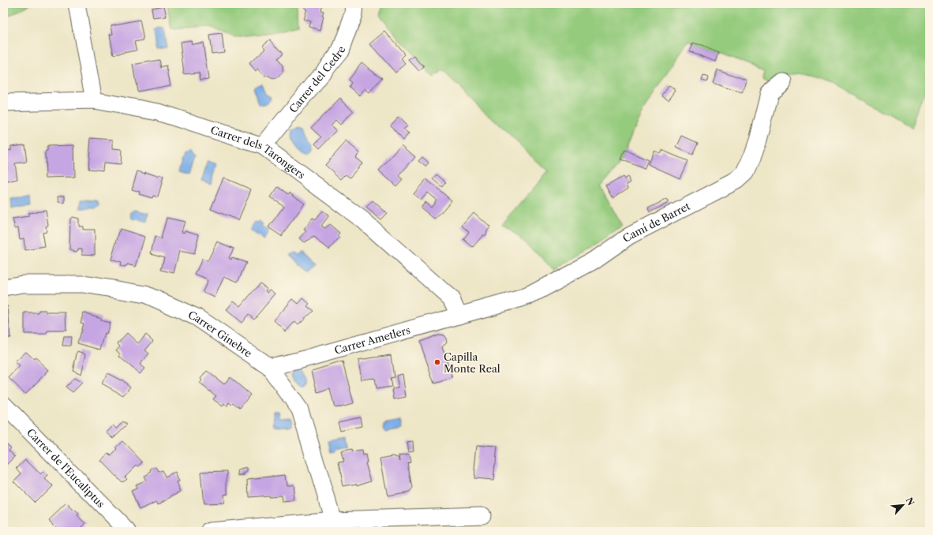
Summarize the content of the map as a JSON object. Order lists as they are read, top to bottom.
{
  "streets": {
    "street": [
      "Carrer del Cedre",
      "Carrer dels Tarongers",
      "Camí de Barret",
      "Carrer Ginebre",
      "Carrer Ametlers",
      "Carrer de l'Eucaliptus"
    ]
  },
  "crossings": [
    ["Carrer del Cedre", "Carrer dels Tarongers"],
    ["Carrer dels Tarongers", "Camí de Barret"],
    ["Carrer dels Tarongers", "Carrer Ametlers"],
    ["Camí de Barret", "Carrer Ametlers"],
    ["Carrer Ginebre", "Carrer Ametlers"]
  ],
  "places": ["Capilla Monte Real"],
  "north": "top right"
}
